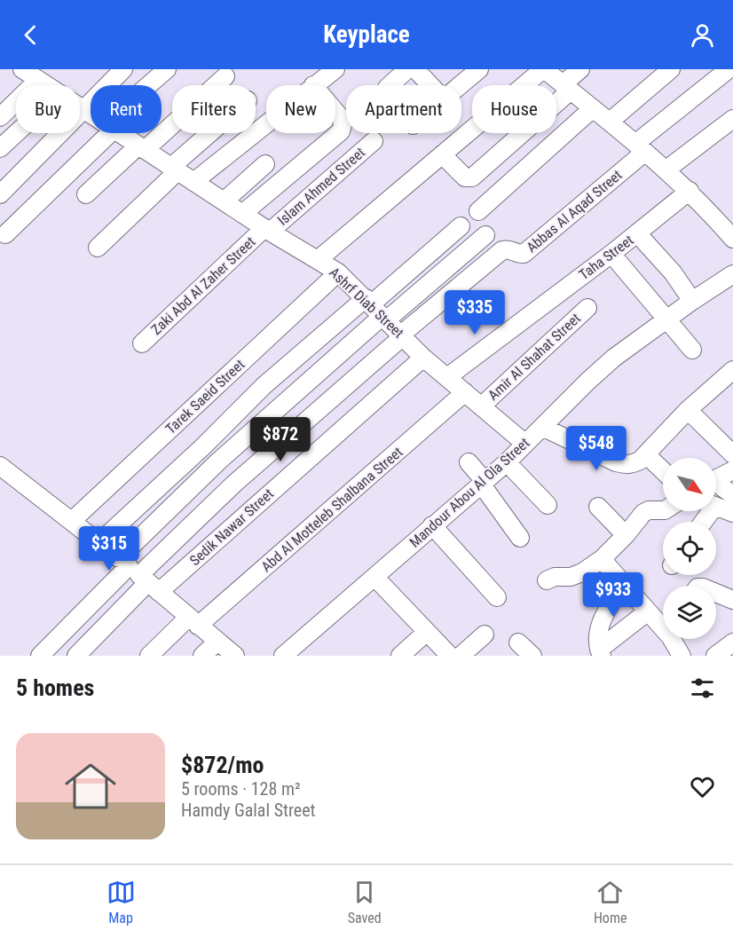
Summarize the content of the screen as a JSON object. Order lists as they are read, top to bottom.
{
  "streets": {
    "street": [
      "Islam Ahmed Street",
      "Abbas Al Aqad Street",
      "Taha Street",
      "Zaki Abd Al Zaher Street",
      "Ashrf Diab Street",
      "Amir Al Shahat Street",
      "Tarek Saeid Street",
      "Mandour Abou Al Ola Street",
      "Abd Al Motteleb Shalbana Street",
      "Sedik Nawar Street"
    ]
  },
  "crossings": [
    ["Islam Ahmed Street", "Zaki Abd Al Zaher Street"],
    ["Islam Ahmed Street", "Ashrf Diab Street"],
    ["Abbas Al Aqad Street", "Ashrf Diab Street"],
    ["Abbas Al Aqad Street", "Sedik Nawar Street"],
    ["Taha Street", "Ashrf Diab Street"],
    ["Zaki Abd Al Zaher Street", "Ashrf Diab Street"],
    ["Ashrf Diab Street", "Amir Al Shahat Street"],
    ["Ashrf Diab Street", "Tarek Saeid Street"],
    ["Ashrf Diab Street", "Mandour Abou Al Ola Street"],
    ["Ashrf Diab Street", "Abd Al Motteleb Shalbana Street"],
    ["Ashrf Diab Street", "Sedik Nawar Street"]
  ],
  "north": "bottom right",
  "page": {
    "header": "Keyplace",
    "chip": [
      "Buy",
      "Rent",
      "Filters",
      "New",
      "Apartment",
      "House"
    ],
    "price": [
      "$335",
      "$872",
      "$548",
      "$315",
      "$933"
    ],
    "heading": "5 homes",
    "list": [
      {
        "name": "$872/mo",
        "note": "5 rooms · 128 m² · Hamdy Galal Street"
      }
    ],
    "tabs": ["Map", "Saved", "Home"]
  }
}
